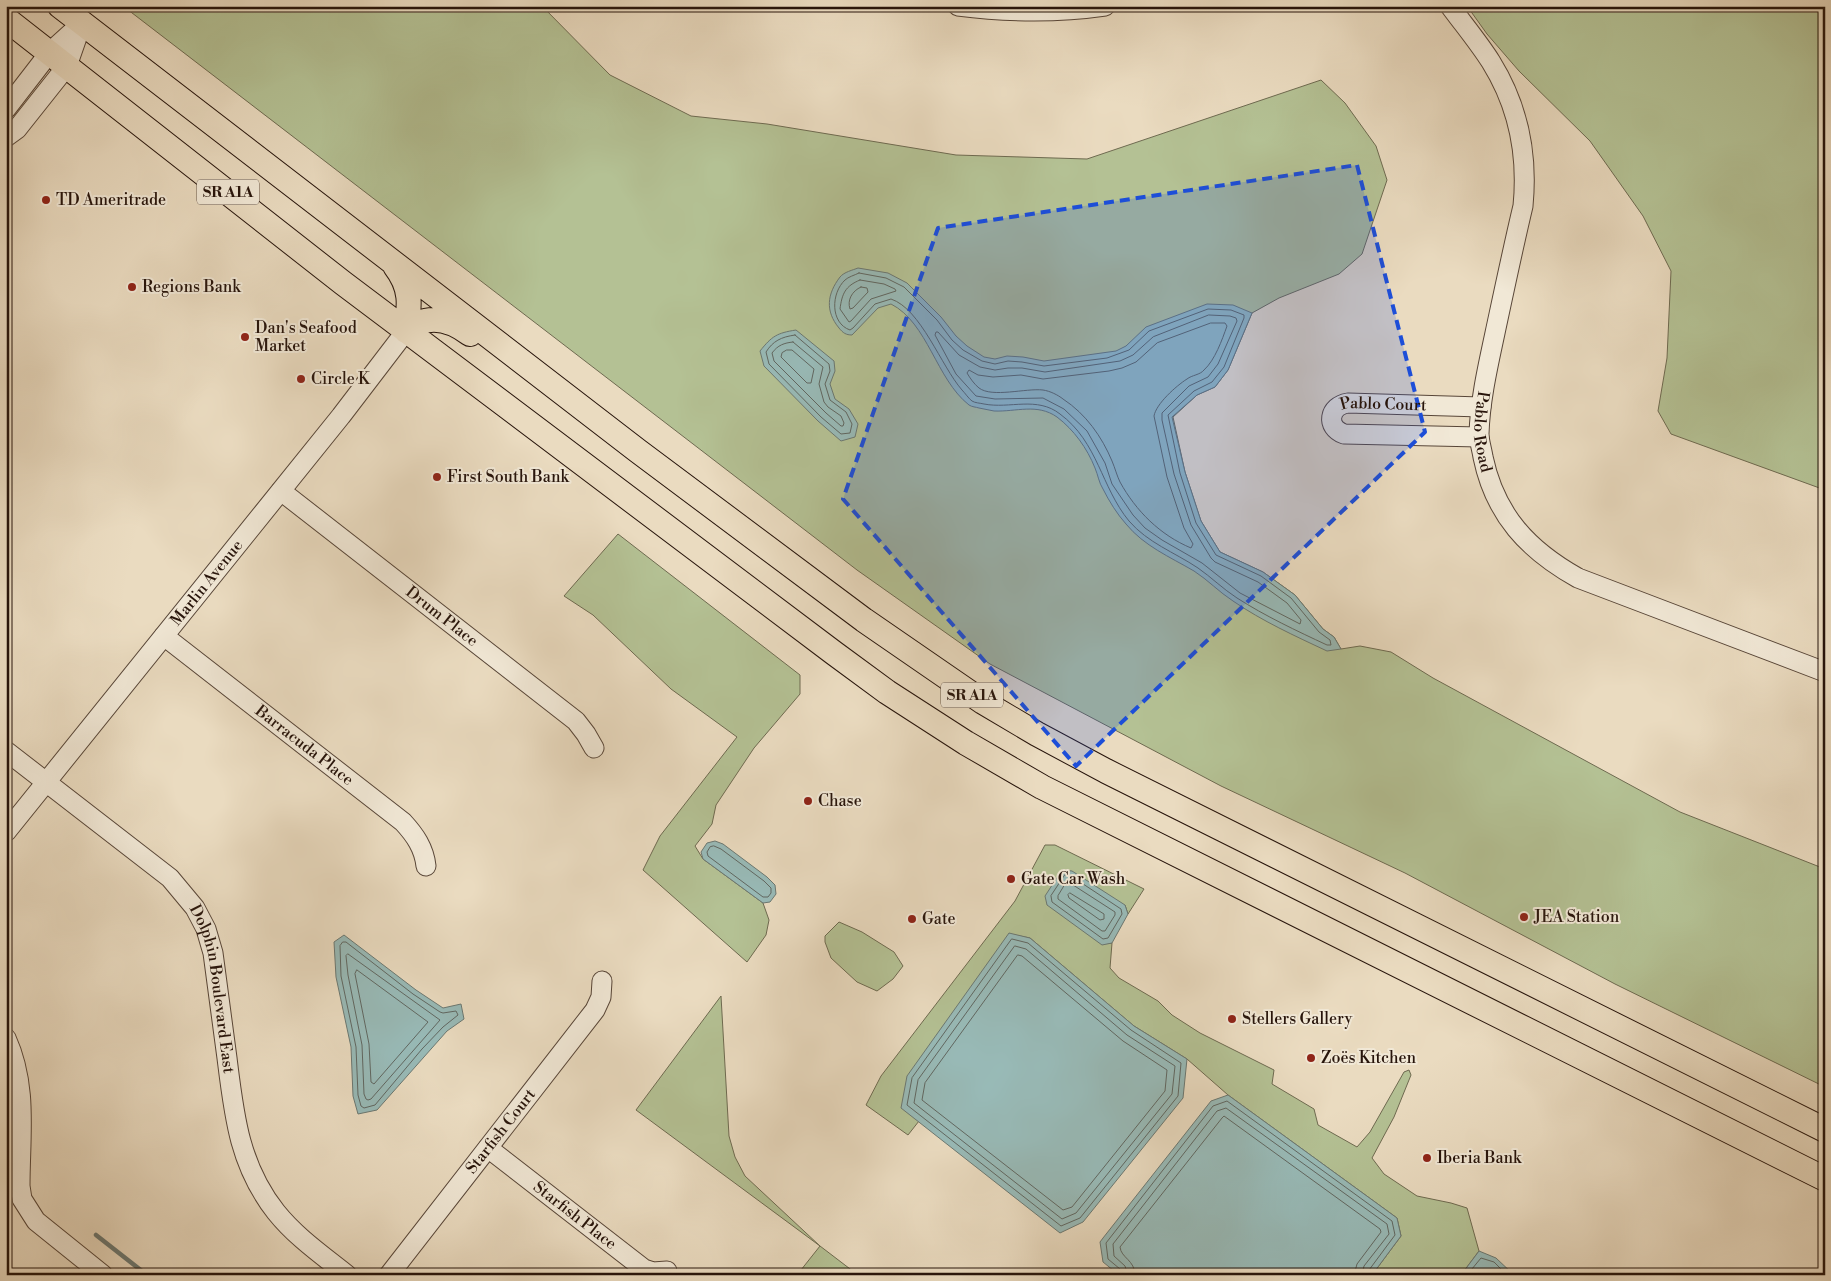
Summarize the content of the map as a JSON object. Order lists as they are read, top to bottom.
{
  "streets": {
    "main road": ["SR A1A"],
    "street": [
      "Pablo Court",
      "Pablo Road",
      "Marlin Avenue",
      "Drum Place",
      "Barracuda Place",
      "Dolphin Boulevard East",
      "Starfish Court",
      "Starfish Place"
    ]
  },
  "crossings": [
    ["SR A1A", "Marlin Avenue"],
    ["Pablo Court", "Pablo Road"],
    ["Marlin Avenue", "Drum Place"],
    ["Marlin Avenue", "Barracuda Place"],
    ["Marlin Avenue", "Dolphin Boulevard East"],
    ["Starfish Court", "Starfish Place"]
  ],
  "places": [
    "TD Ameritrade",
    "Regions Bank",
    "Dan's Seafood Market",
    "Circle K",
    "First South Bank",
    "Chase",
    "Gate Car Wash",
    "JEA Station",
    "Gate",
    "Stellers Gallery",
    "Zoës Kitchen",
    "Iberia Bank"
  ]
}
